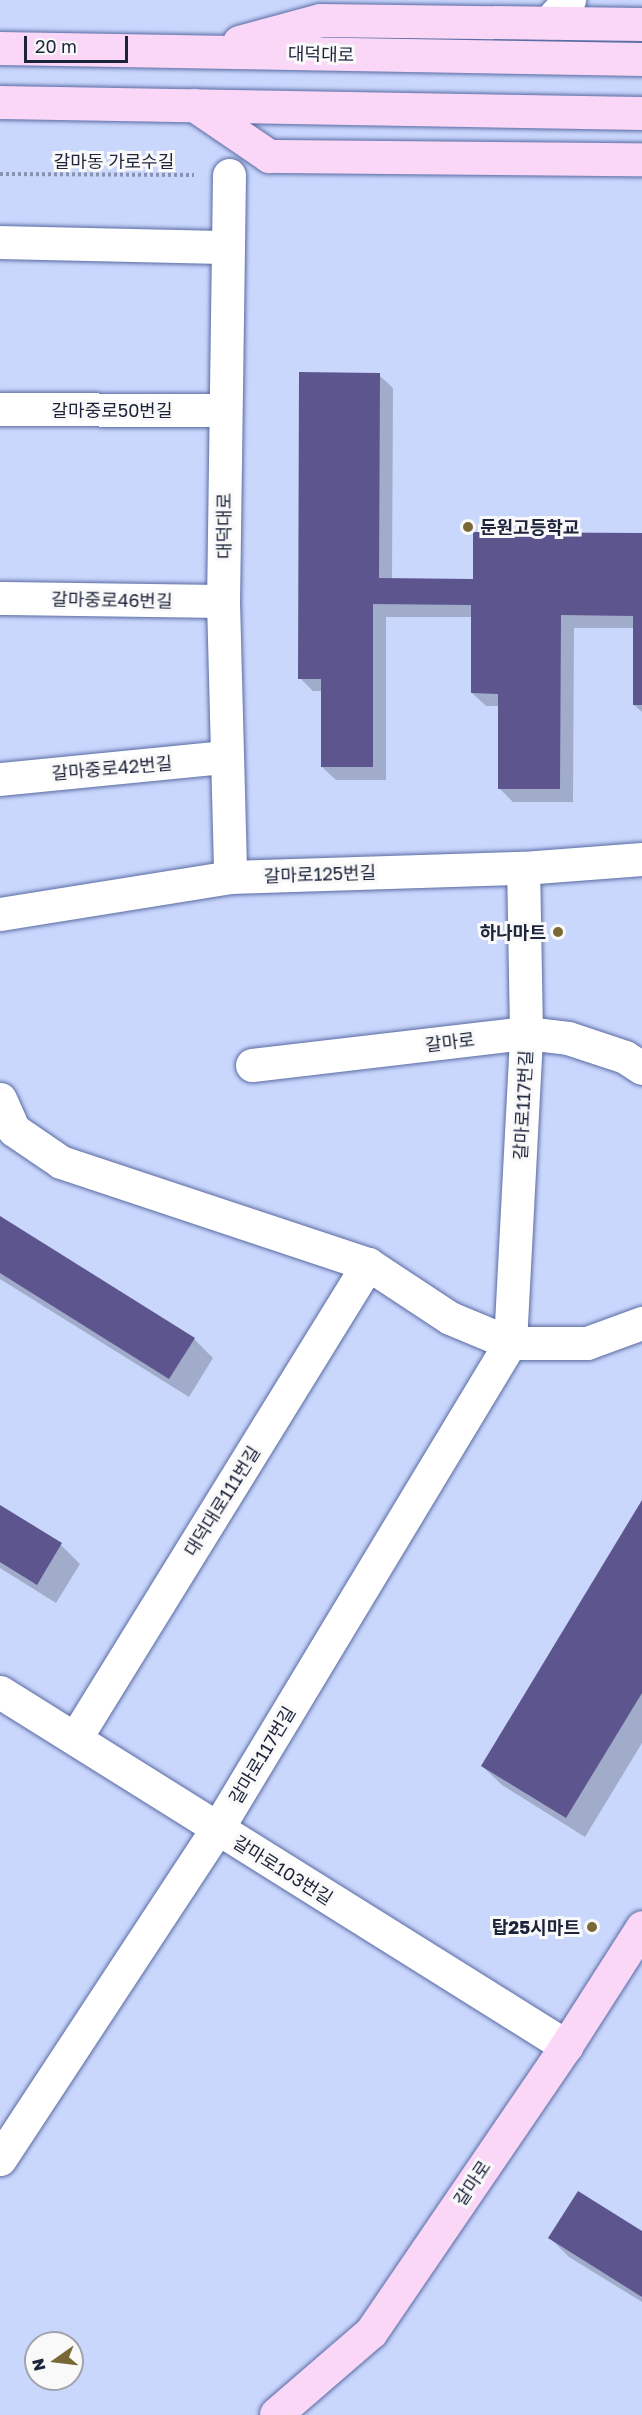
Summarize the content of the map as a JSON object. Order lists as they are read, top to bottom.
{
  "streets": {
    "main road": ["대덕대로", "갈마로"],
    "street": [
      "갈마중로50번길",
      "갈마중로46번길",
      "갈마중로42번길",
      "갈마로125번길",
      "갈마로117번길",
      "대덕대로111번길",
      "갈마로103번길"
    ],
    "path": ["갈마동 가로수길"]
  },
  "crossings": [
    ["대덕대로", "갈마동 가로수길"],
    ["대덕대로", "갈마중로50번길"],
    ["대덕대로", "갈마중로46번길"],
    ["대덕대로", "갈마중로42번길"],
    ["대덕대로", "갈마로125번길"],
    ["갈마로125번길", "갈마로117번길"],
    ["갈마로", "갈마로117번길"],
    ["갈마로", "갈마로103번길"],
    ["갈마로117번길", "갈마로103번길"],
    ["대덕대로111번길", "갈마로103번길"]
  ],
  "places": ["둔원고등학교", "하나마트", "탑25시마트"],
  "scale_bar": "20 m",
  "north": "left"
}
